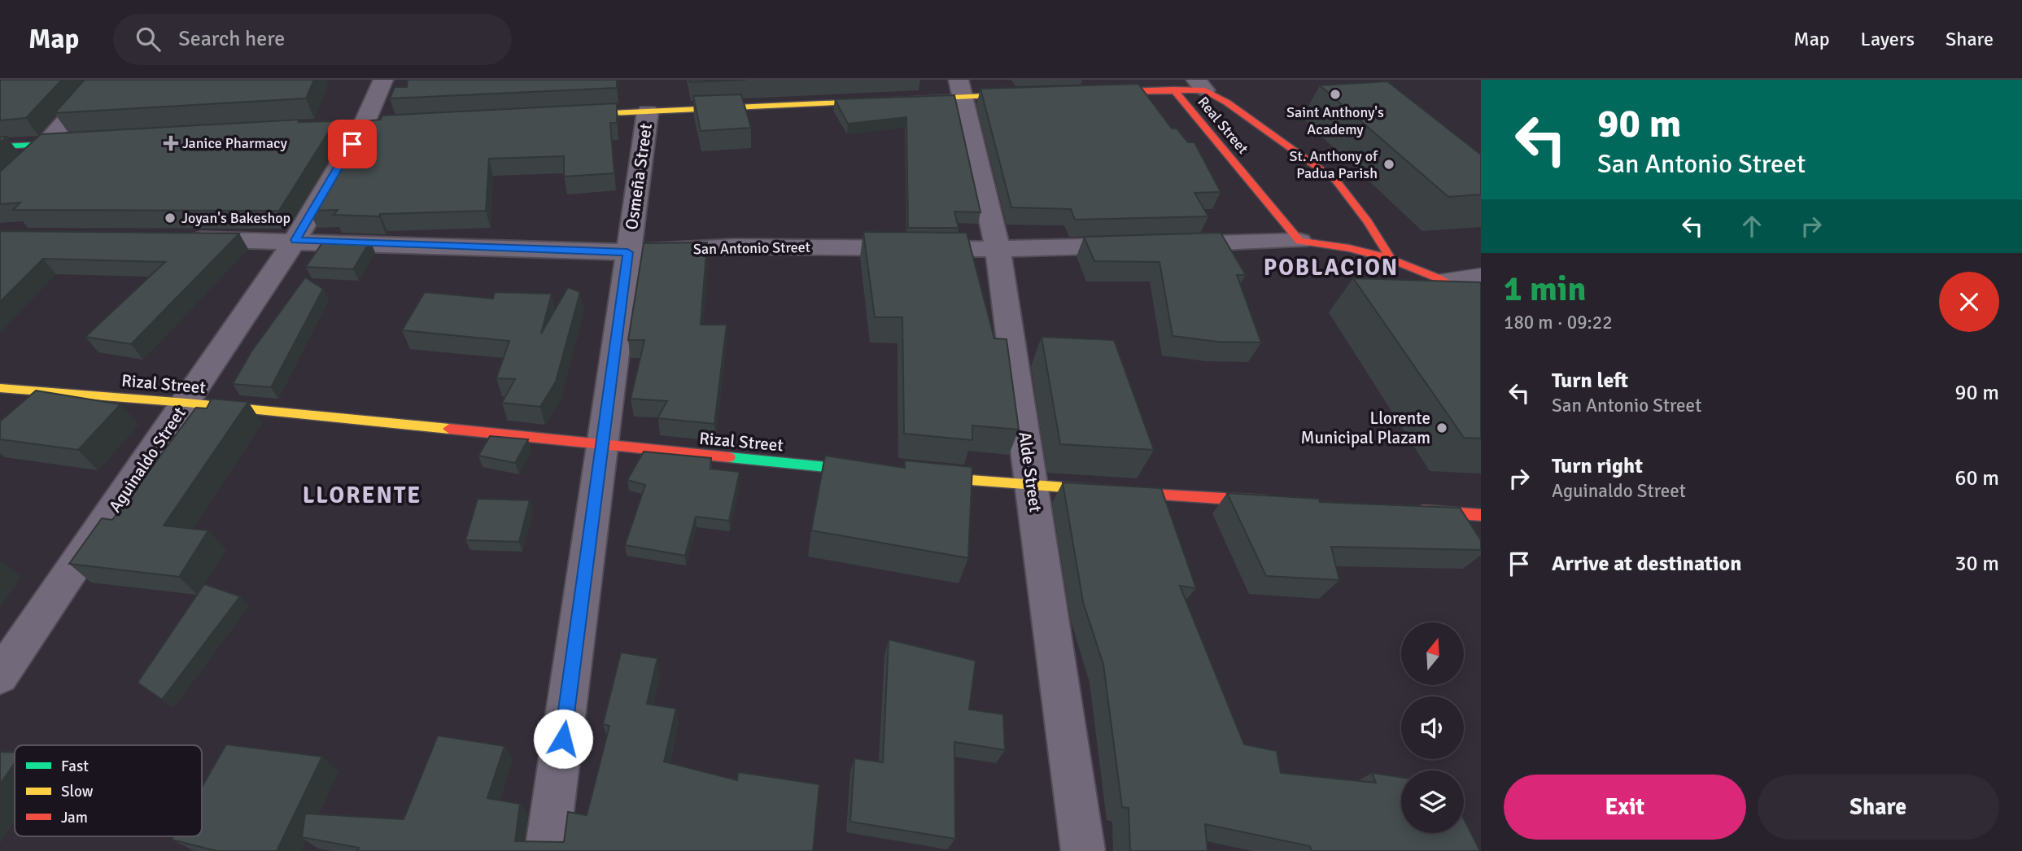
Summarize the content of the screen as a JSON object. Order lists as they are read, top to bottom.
{
  "streets": {
    "street": [
      "Real Street",
      "Osmeña Street",
      "San Antonio Street",
      "Rizal Street",
      "Aguinaldo Street",
      "Alde Street"
    ]
  },
  "crossings": [
    ["Real Street", "San Antonio Street"],
    ["Osmeña Street", "San Antonio Street"],
    ["Osmeña Street", "Rizal Street"],
    ["San Antonio Street", "Aguinaldo Street"],
    ["San Antonio Street", "Alde Street"],
    ["Rizal Street", "Aguinaldo Street"]
  ],
  "districts": ["POBLACION", "LLORENTE"],
  "places": {
    "other": [
      "Saint Anthony's Academy",
      "St. Anthony of Padua Parish",
      "Joyan's Bakeshop",
      "Llorente Municipal Plazam"
    ],
    "health": ["Janice Pharmacy"]
  },
  "legend": ["Fast", "Slow", "Jam"],
  "north": "top",
  "page": {
    "header": "Map",
    "search": "Search here",
    "nav": ["Map", "Layers", "Share"],
    "turn": ["90 m", "San Antonio Street"],
    "heading": ["1 min", "180 m · 09:22"],
    "list": [
      {
        "name": "Turn left",
        "note": "San Antonio Street",
        "value": "90 m"
      },
      {
        "name": "Turn right",
        "note": "Aguinaldo Street",
        "value": "60 m"
      },
      {
        "name": "Arrive at destination",
        "value": "30 m"
      }
    ],
    "buttons": ["Exit", "Share"]
  }
}
